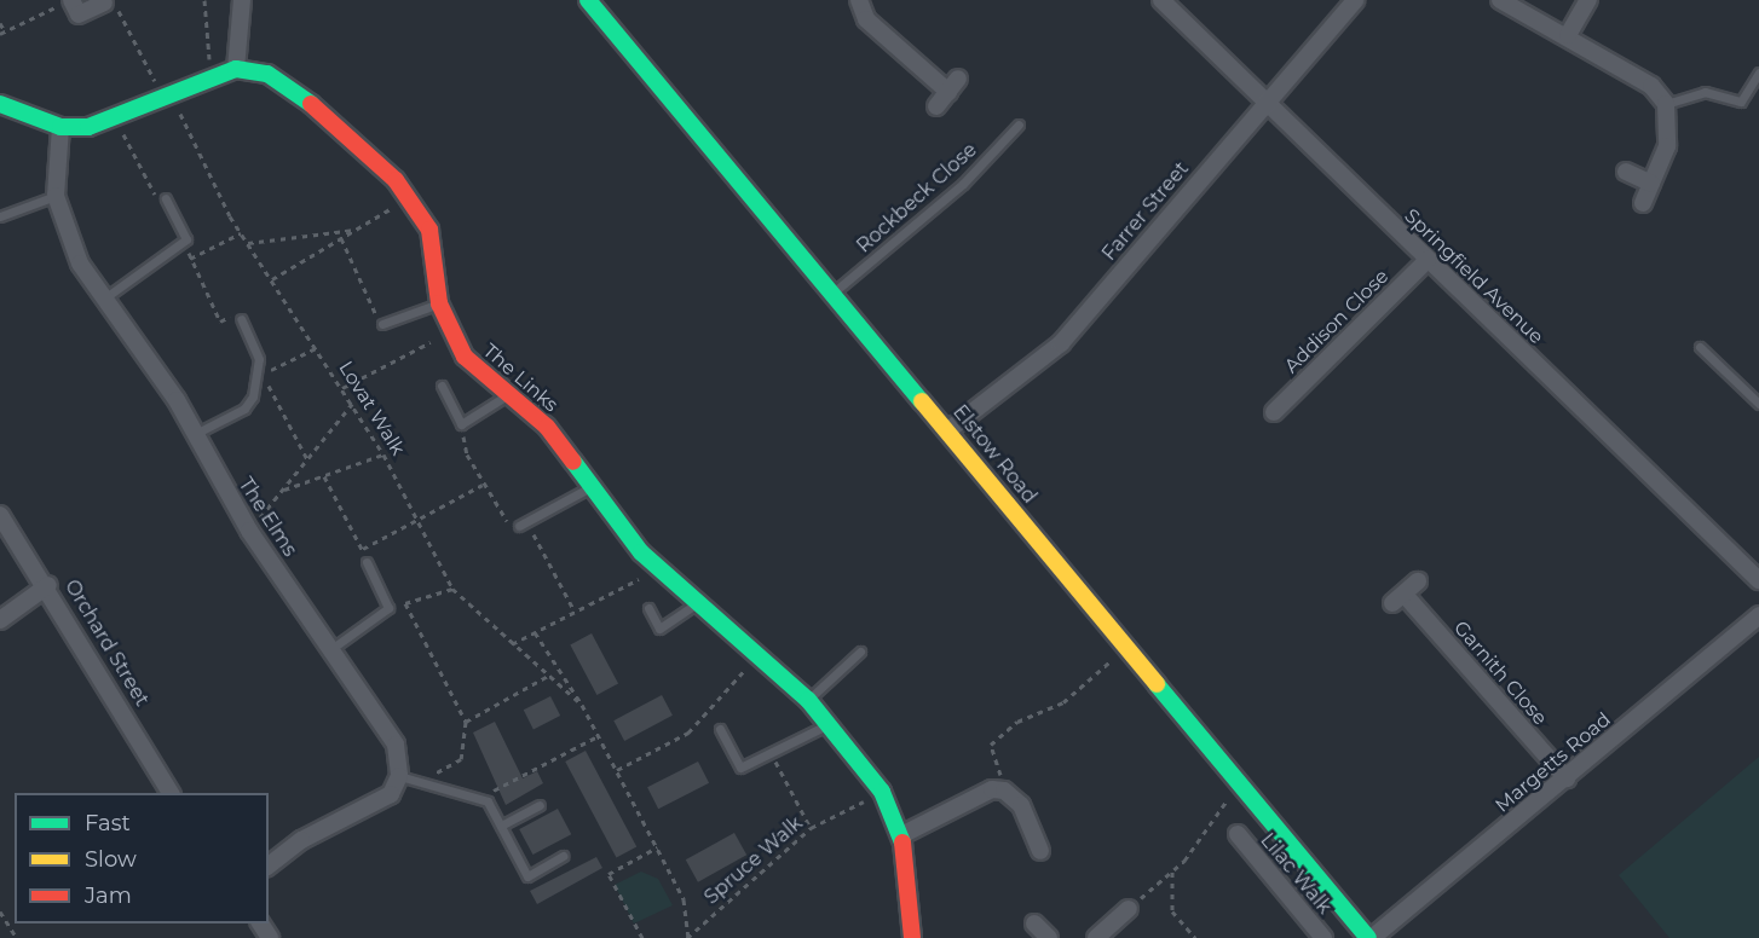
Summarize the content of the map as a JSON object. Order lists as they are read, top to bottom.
{
  "streets": {
    "street": [
      "Farrer Street",
      "Springfield Avenue",
      "Addison Close",
      "The Links",
      "Elstow Road",
      "The Elms",
      "Orchard Street",
      "Garnith Close",
      "Margetts Road",
      "Lilac Walk"
    ],
    "lane": ["Rockbeck Close"],
    "path": ["Lovat Walk", "Spruce Walk"]
  },
  "crossings": [
    ["Rockbeck Close", "Elstow Road"],
    ["Farrer Street", "Springfield Avenue"],
    ["Farrer Street", "Elstow Road"],
    ["Springfield Avenue", "Addison Close"],
    ["The Links", "Spruce Walk"],
    ["Lovat Walk", "Spruce Walk"],
    ["Elstow Road", "Margetts Road"],
    ["Garnith Close", "Margetts Road"]
  ],
  "legend": ["Fast", "Slow", "Jam"]
}
